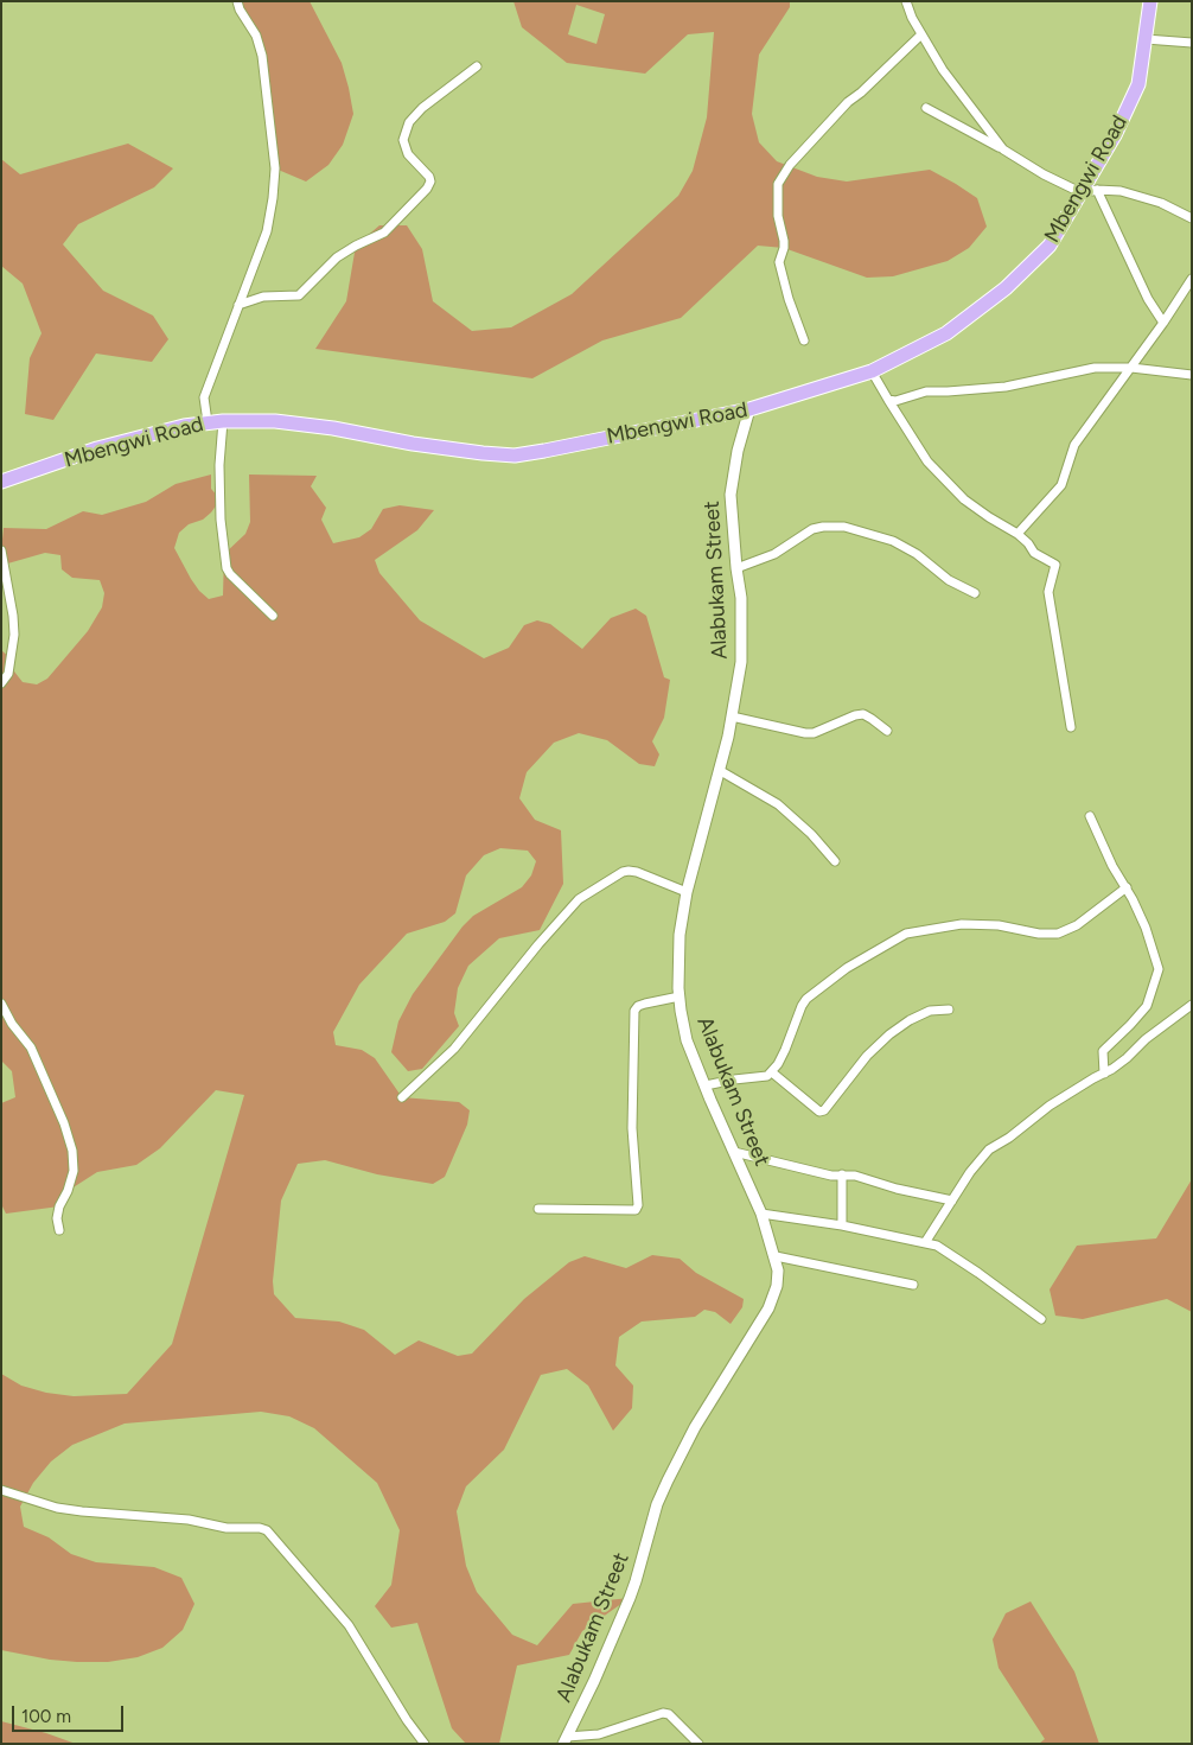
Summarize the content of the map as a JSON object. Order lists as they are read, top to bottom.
{
  "streets": {
    "main road": ["Mbengwi Road"],
    "street": ["Alabukam Street"]
  },
  "crossings": [
    ["Mbengwi Road", "Alabukam Street"]
  ],
  "scale_bar": "100 m"
}
